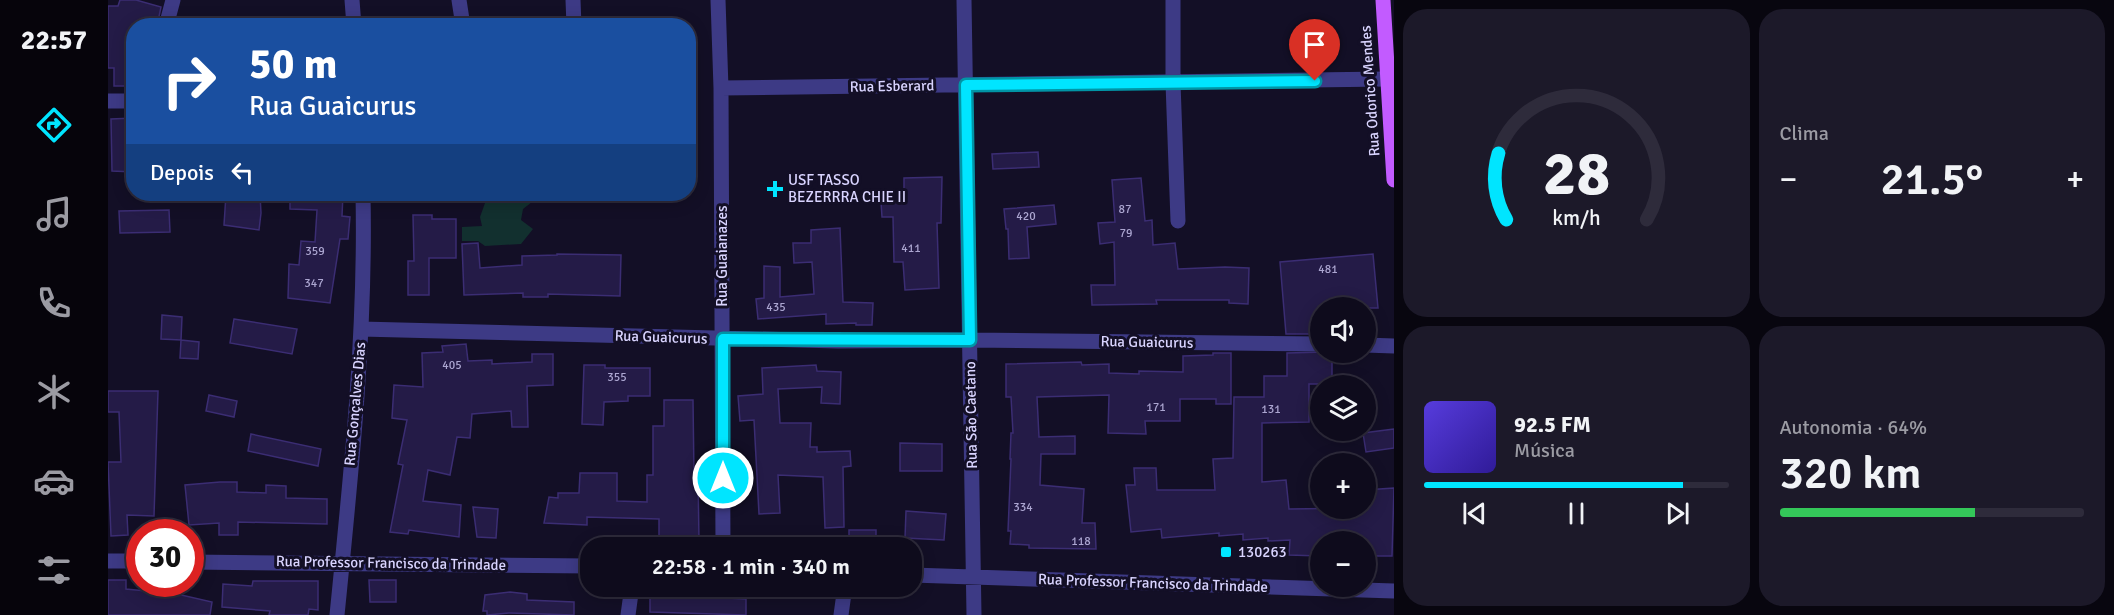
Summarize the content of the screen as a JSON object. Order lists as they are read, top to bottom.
{
  "streets": {
    "main road": ["Rua Odorico Mendes"],
    "street": [
      "Rua Esberard",
      "Rua Guaianazes",
      "Rua Guaicurus",
      "Rua Gonçalves Dias",
      "Rua São Caetano",
      "Rua Professor Francisco da Trindade"
    ]
  },
  "crossings": [
    ["Rua Esberard", "Rua Odorico Mendes"],
    ["Rua Esberard", "Rua Guaianazes"],
    ["Rua Esberard", "Rua São Caetano"],
    ["Rua Guaianazes", "Rua Guaicurus"],
    ["Rua Guaicurus", "Rua Gonçalves Dias"],
    ["Rua Guaicurus", "Rua São Caetano"],
    ["Rua Gonçalves Dias", "Rua Professor Francisco da Trindade"],
    ["Rua São Caetano", "Rua Professor Francisco da Trindade"]
  ],
  "places": {
    "health": ["USF TASSO BEZERRRA CHIE II"],
    "transit": ["130263"]
  },
  "house_numbers": [
    "87",
    "420",
    "79",
    "411",
    "359",
    "481",
    "347",
    "435",
    "405",
    "355",
    "171",
    "131",
    "334",
    "118"
  ],
  "page": {
    "tabs": "22:57",
    "tile": [
      "Clima",
      ["Autonomia · 64%", "320 km"]
    ],
    "turn": ["50 m", "Rua Guaicurus"],
    "then": "Depois",
    "heat": ["−", "21.5°", "+"],
    "map_buttons": ["+", "−"],
    "song": ["92.5 FM", "Música"],
    "limit": "30",
    "trip": "22:58 · 1 min · 340 m",
    "gauge": ["28", "km/h"]
  }
}
